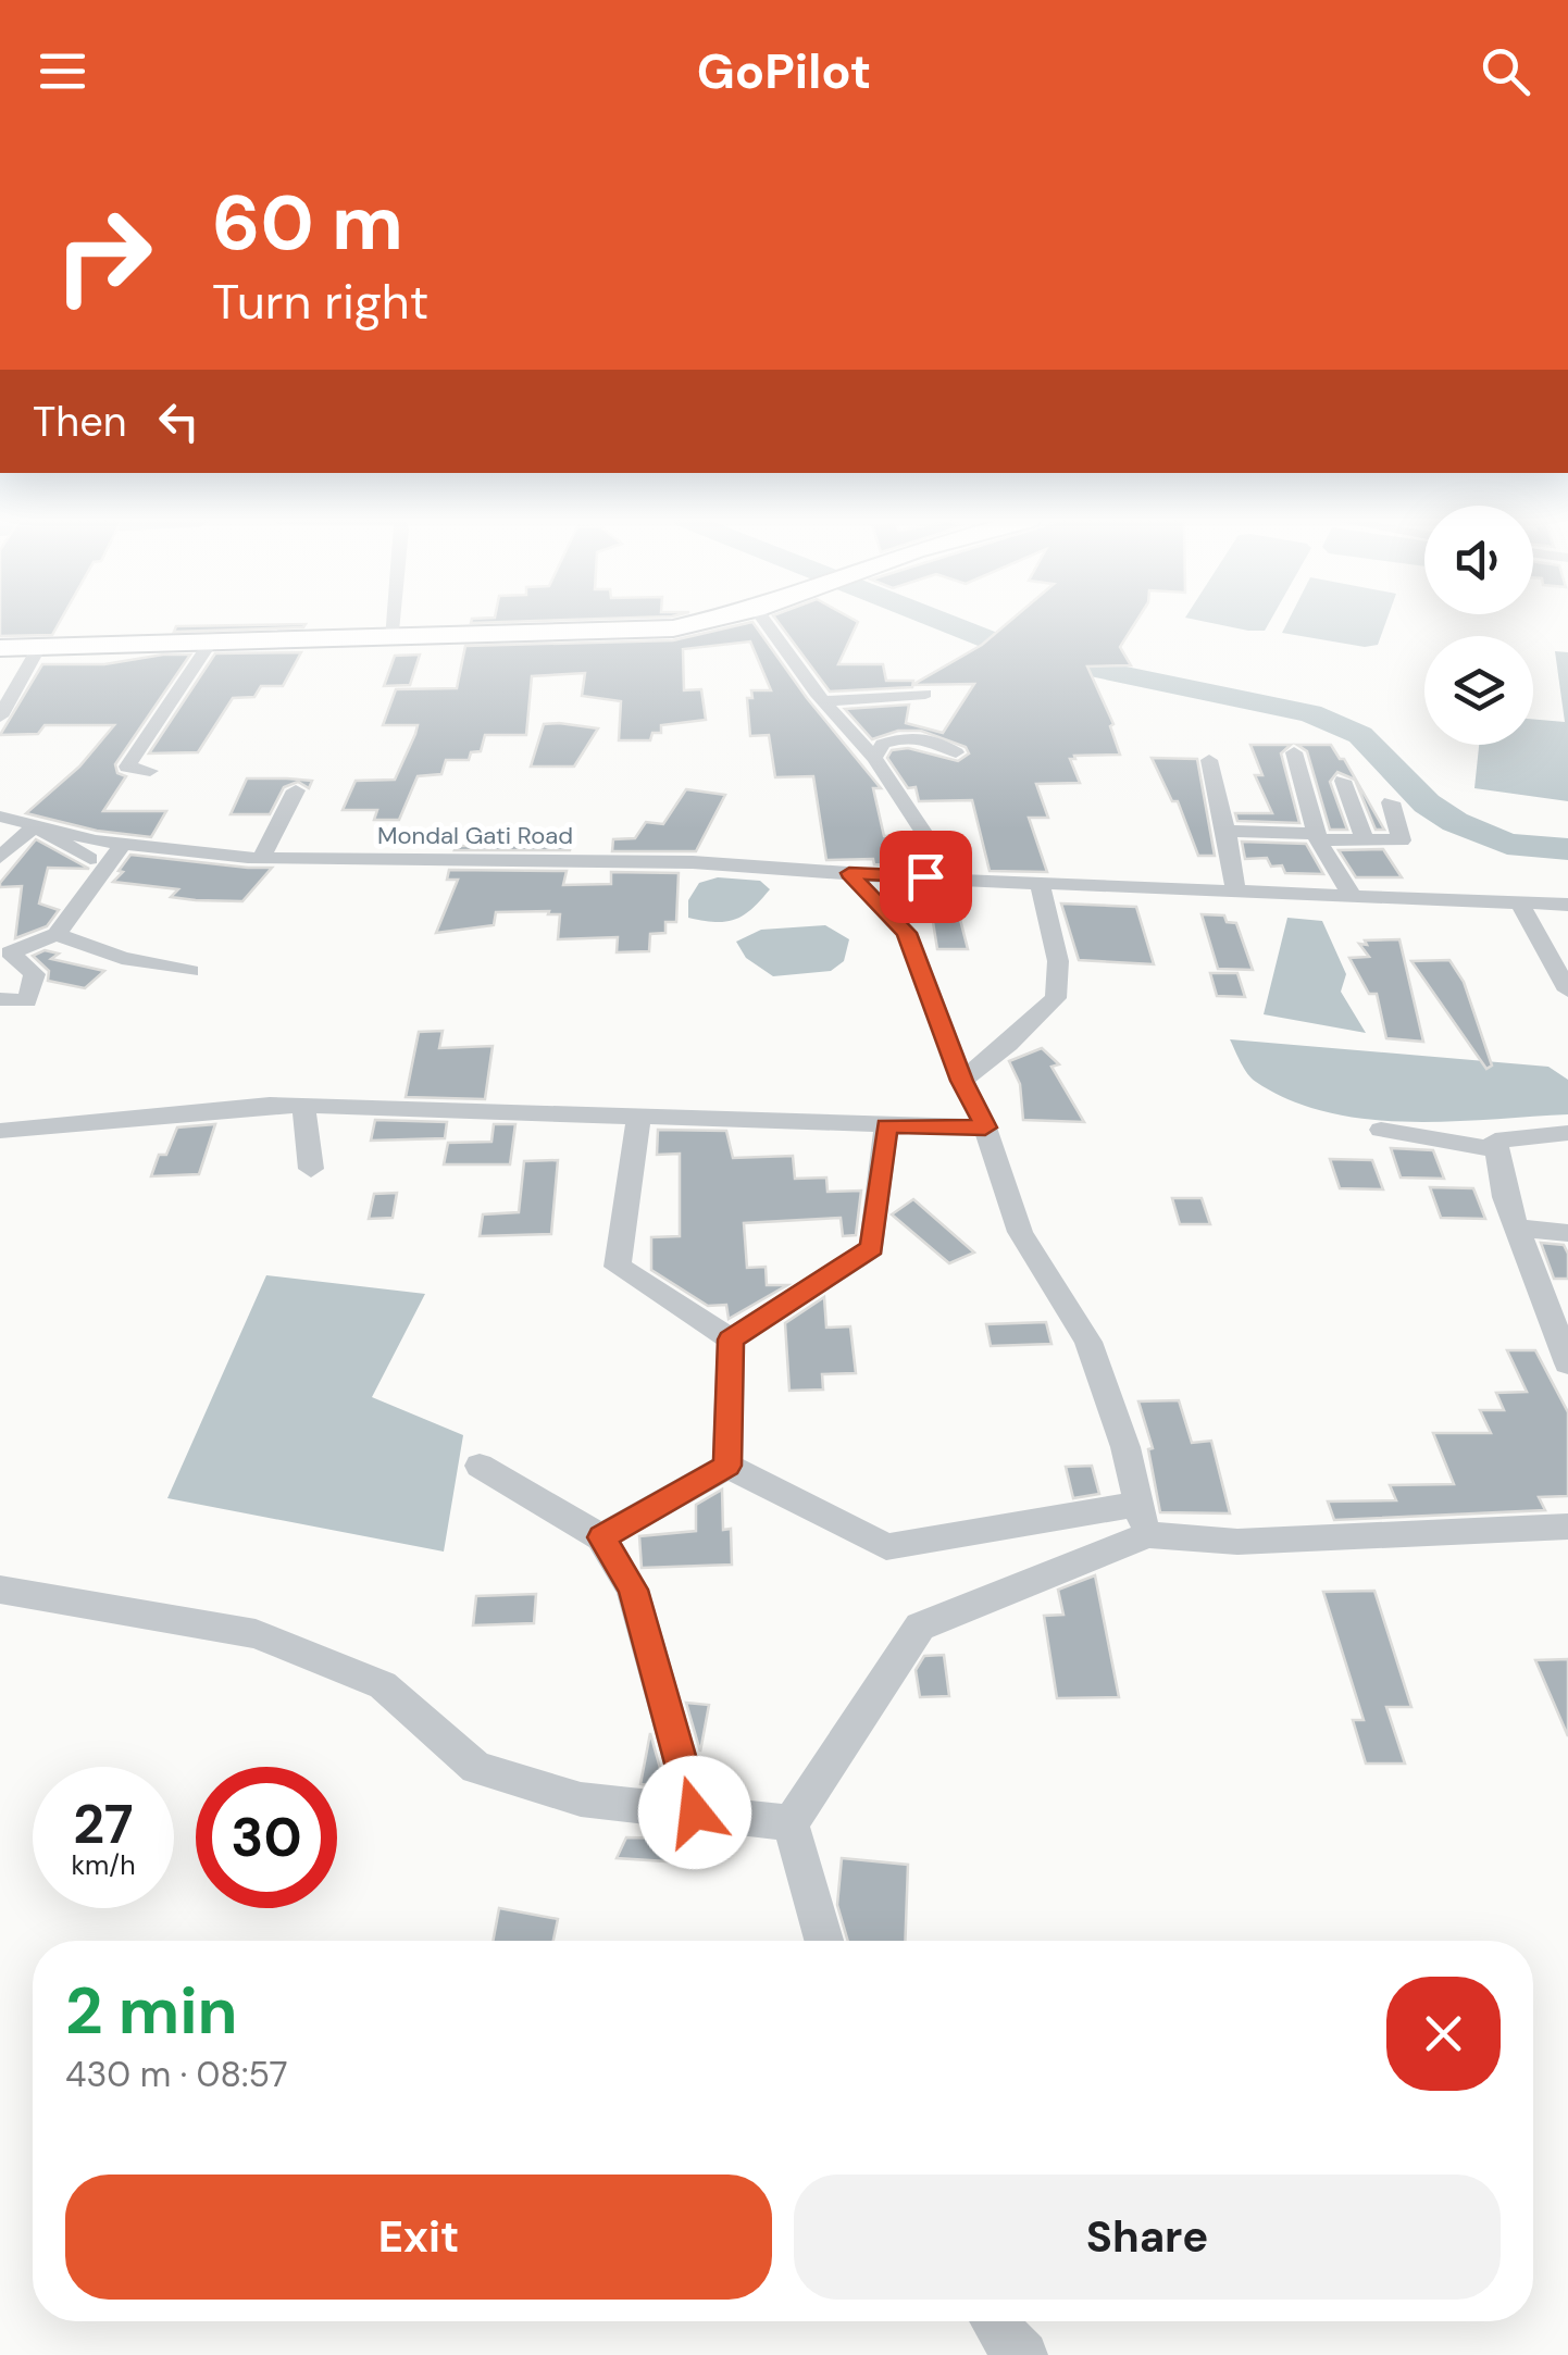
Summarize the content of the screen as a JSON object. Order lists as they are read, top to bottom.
{
  "streets": {
    "street": ["Mondal Gati Road"]
  },
  "page": {
    "header": "GoPilot",
    "turn": ["60 m", "Turn right"],
    "then": "Then",
    "speed": "27 km/h",
    "limit": "30",
    "heading": ["2 min", "430 m · 08:57"],
    "buttons": ["Exit", "Share"]
  }
}
